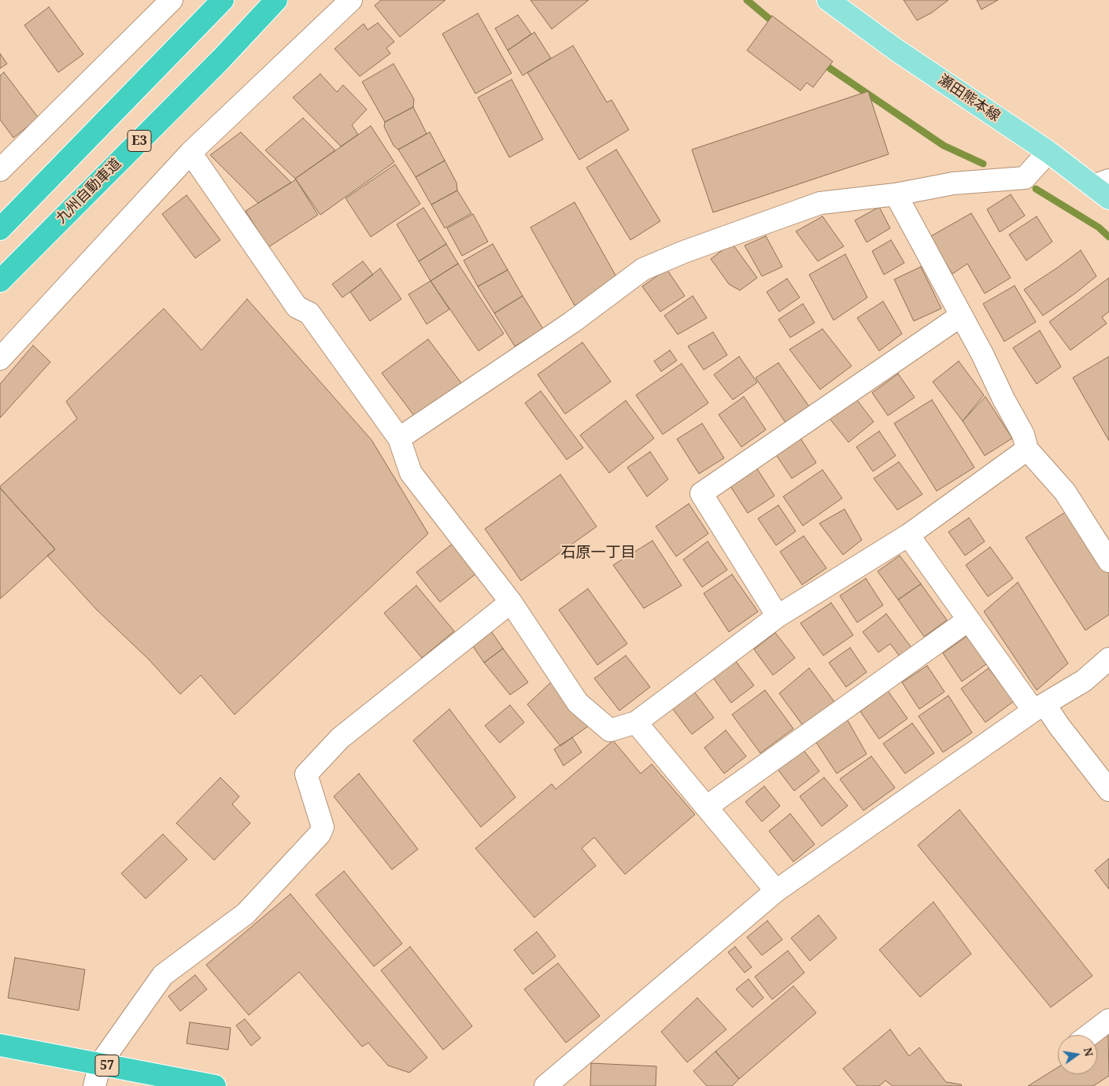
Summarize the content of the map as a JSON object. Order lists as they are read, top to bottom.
{
  "streets": {
    "highway": ["E3", "九州自動車道", "57"],
    "main road": ["瀬田熊本線"]
  },
  "districts": ["石原一丁目"],
  "north": "right"
}
